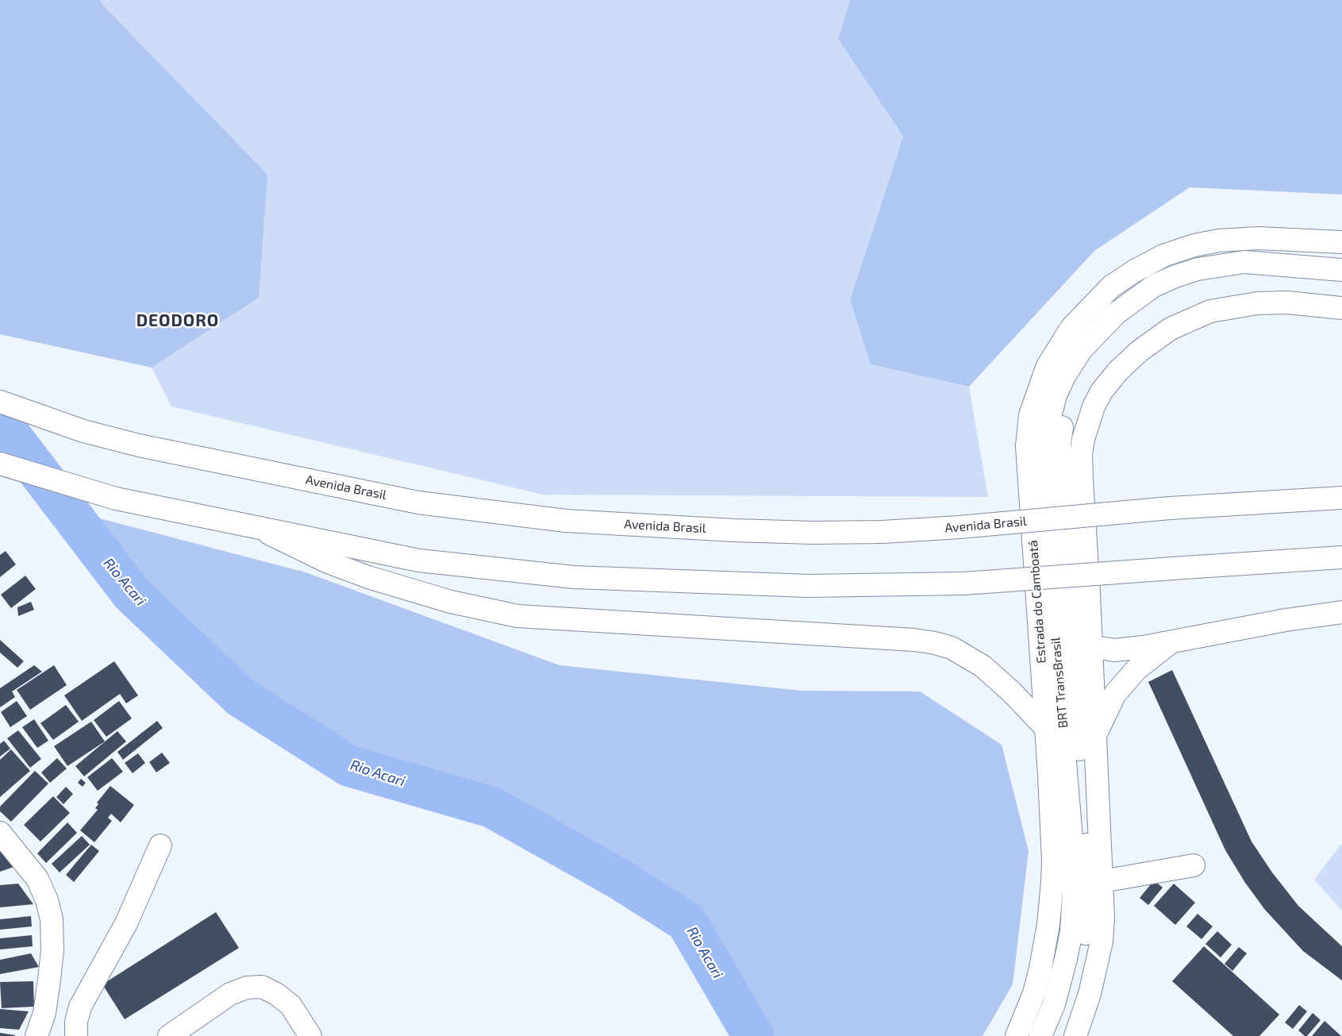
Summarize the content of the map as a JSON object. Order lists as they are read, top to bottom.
{
  "streets": {
    "main road": ["Avenida Brasil", "Estrada do Camboatá", "BRT TransBrasil"]
  },
  "districts": ["DEODORO"],
  "water": ["Rio Acari"]
}
